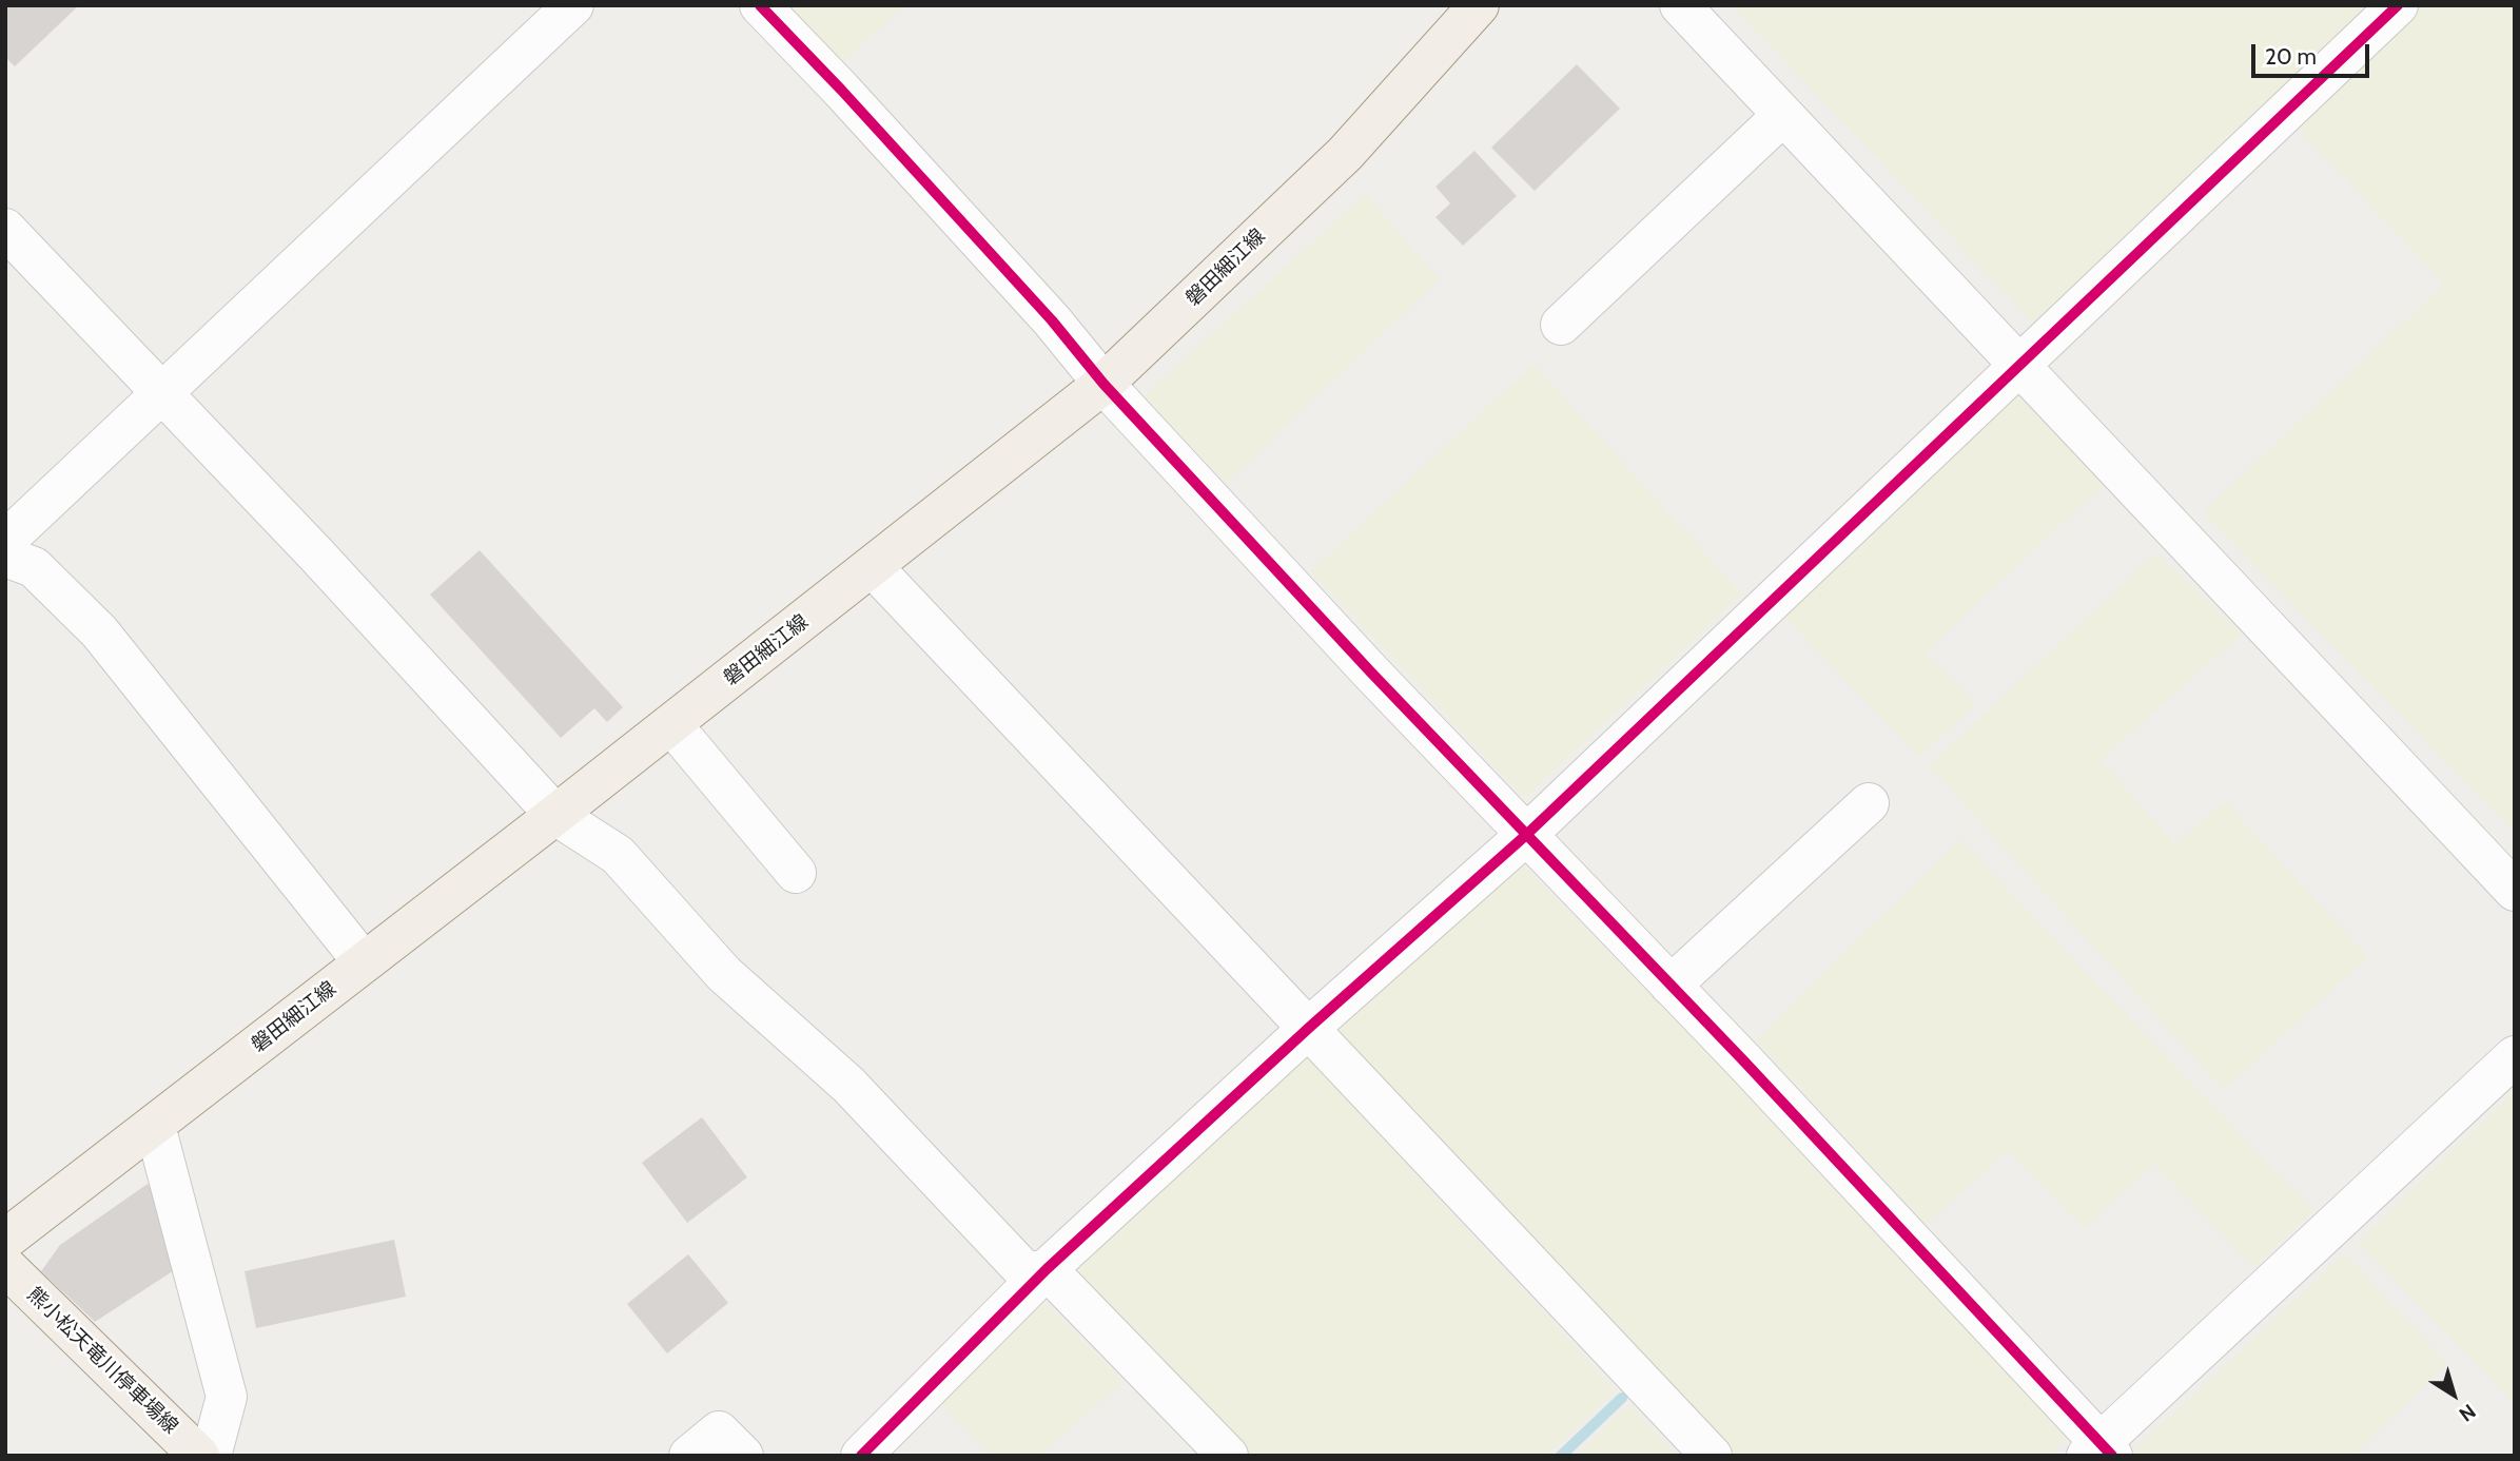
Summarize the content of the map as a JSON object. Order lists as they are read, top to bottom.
{
  "streets": {
    "main road": ["磐田細江線", "熊小松天竜川停車場線"]
  },
  "scale_bar": "20 m",
  "north": "bottom right"
}
